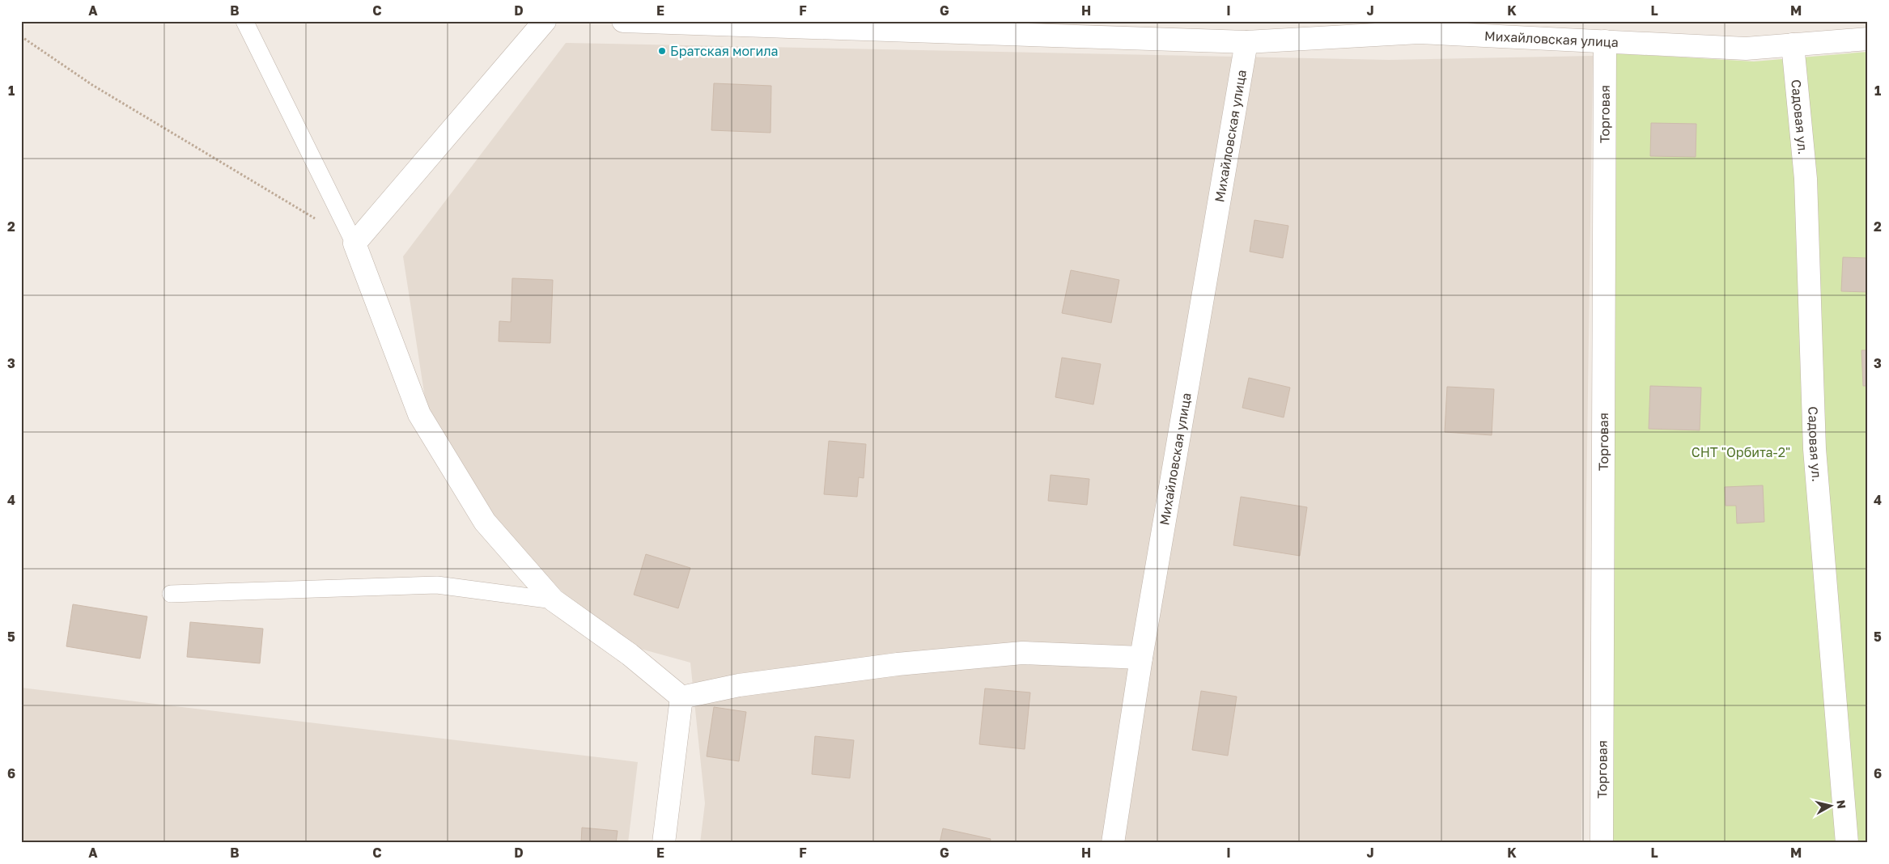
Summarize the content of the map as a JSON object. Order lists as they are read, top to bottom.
{
  "streets": {
    "street": ["Михайловская улица", "Торговая", "Садовая ул."]
  },
  "crossings": [
    ["Михайловская улица", "Торговая"],
    ["Михайловская улица", "Садовая ул."]
  ],
  "parks": ["СНТ \"Орбита-2\""],
  "places": ["Братская могила"],
  "north": "right",
  "grid": {
    "columns": [
      "A",
      "B",
      "C",
      "D",
      "E",
      "F",
      "G",
      "H",
      "I",
      "J",
      "K",
      "L",
      "M"
    ],
    "rows": [
      "1",
      "2",
      "3",
      "4",
      "5",
      "6"
    ]
  }
}
